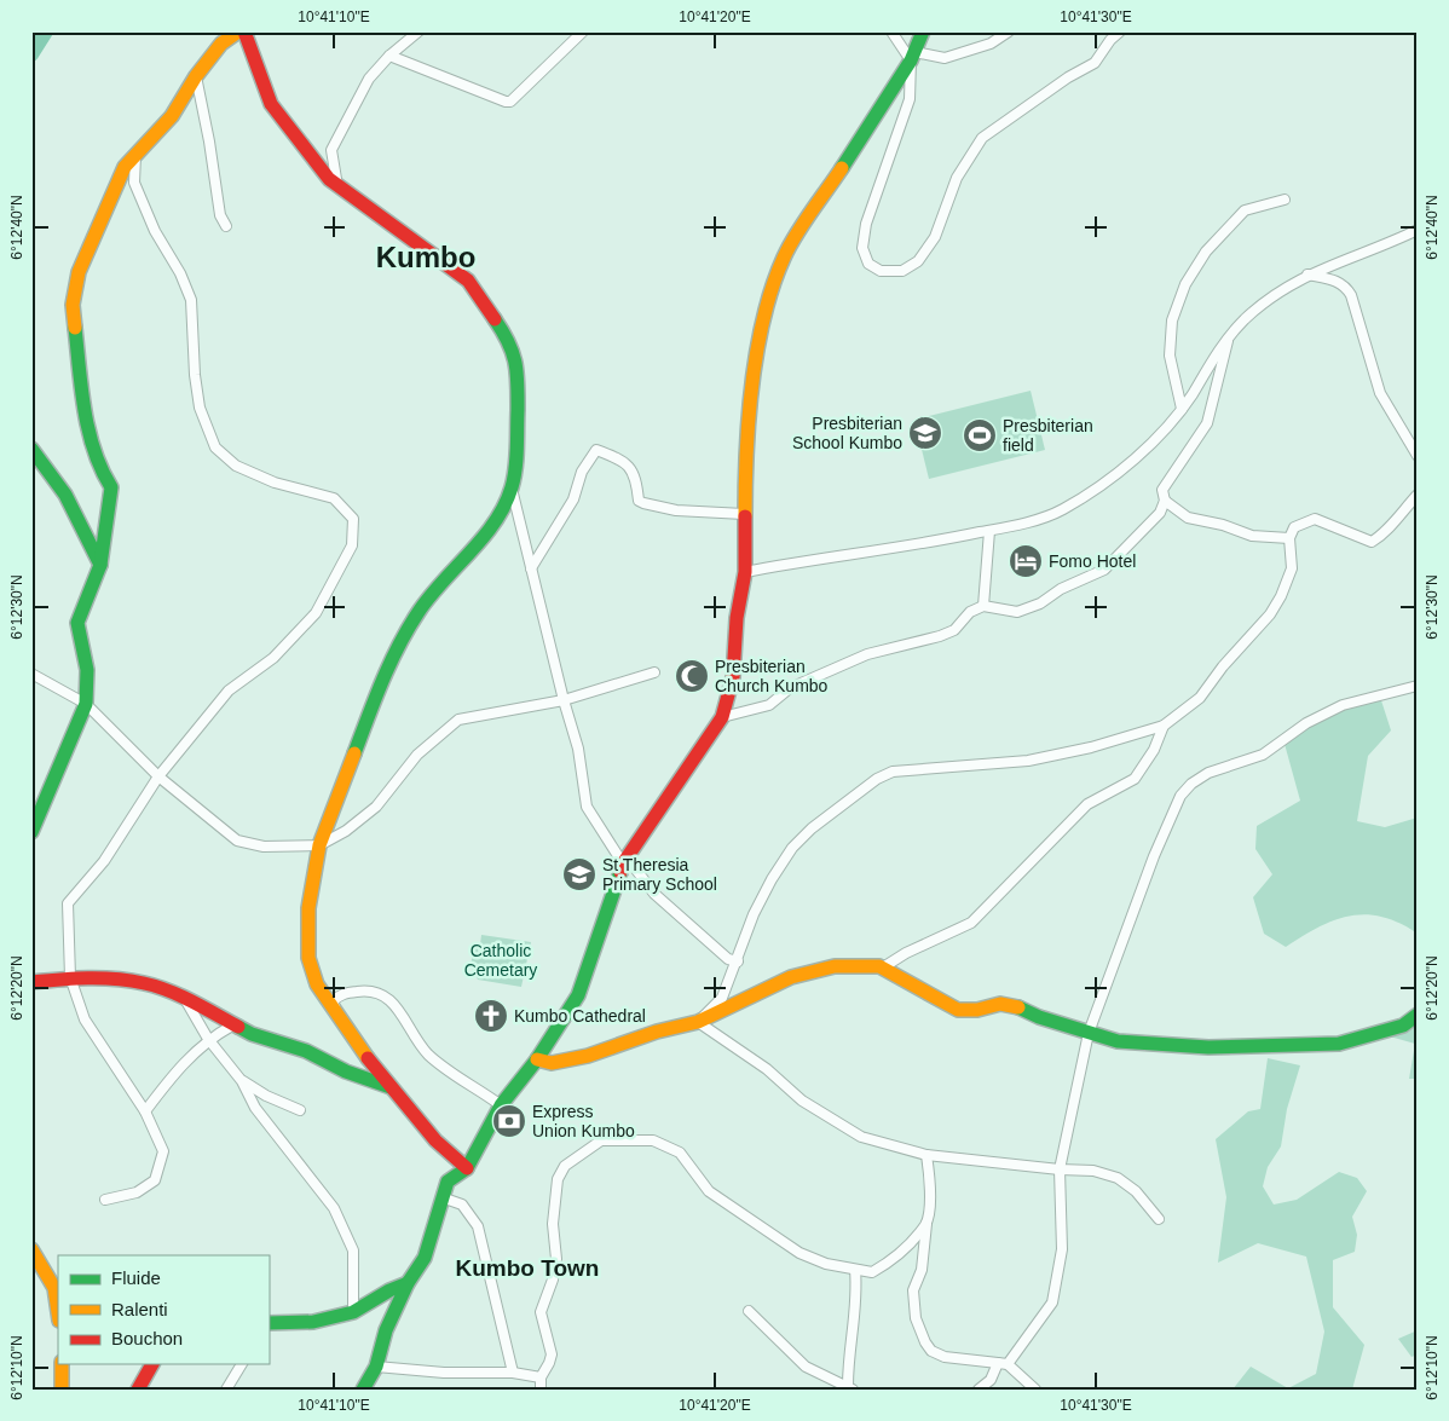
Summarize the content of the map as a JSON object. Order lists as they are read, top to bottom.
{
  "districts": ["Kumbo", "Kumbo Town"],
  "parks": ["Catholic Cemetary"],
  "places": {
    "school or university": ["Presbiterian School Kumbo", "St Theresia Primary School"],
    "sports": ["Presbiterian field"],
    "hotel": ["Fomo Hotel"],
    "mosque": ["Presbiterian Church Kumbo"],
    "church": ["Kumbo Cathedral"],
    "bank": ["Express Union Kumbo"]
  },
  "legend": ["Fluide", "Ralenti", "Bouchon"],
  "coordinates": [
    "10°41'10\"E",
    "10°41'20\"E",
    "10°41'30\"E",
    "6°12'40\"N",
    "6°12'30\"N",
    "6°12'20\"N",
    "6°12'10\"N"
  ]
}
